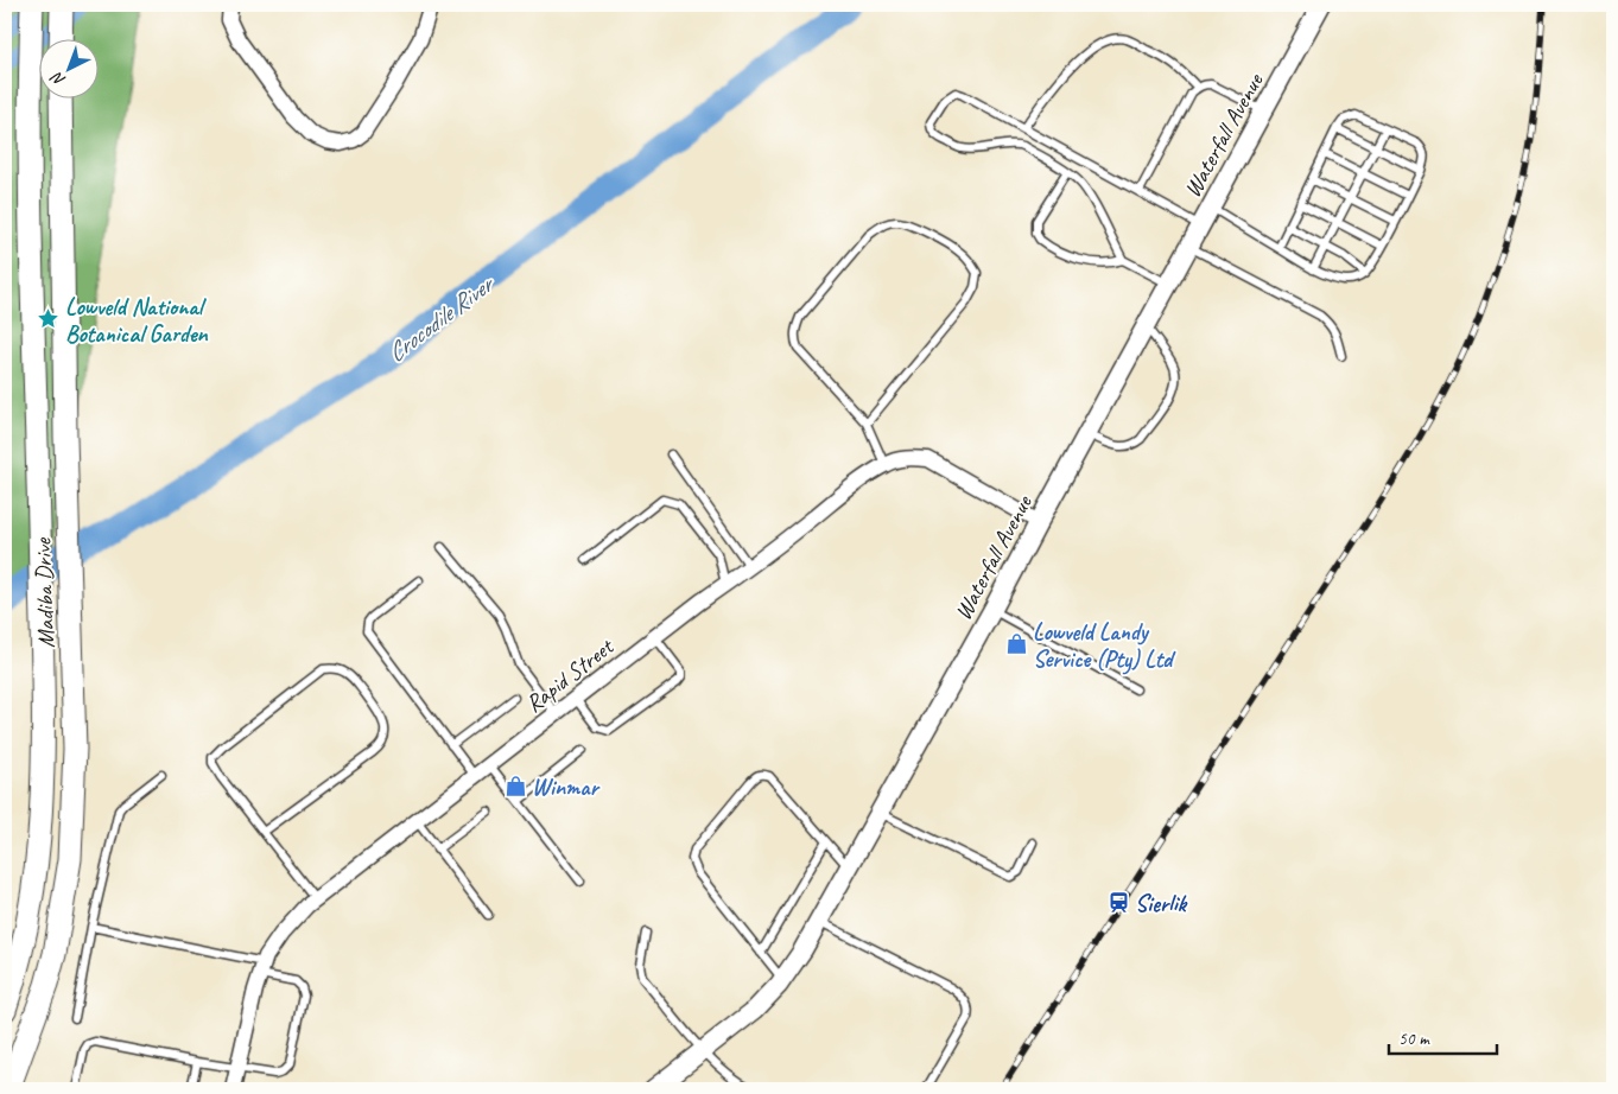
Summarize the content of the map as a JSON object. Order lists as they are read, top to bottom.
{
  "streets": {
    "main road": ["Madiba Drive"],
    "street": ["Waterfall Avenue", "Rapid Street"]
  },
  "crossings": [
    ["Waterfall Avenue", "Rapid Street"]
  ],
  "water": ["Crocodile River"],
  "places": {
    "place": ["Lowveld National Botanical Garden"],
    "shop": ["Lowveld Landy Service (Pty) Ltd", "Winmar"],
    "station": ["Sierlik"]
  },
  "scale_bar": "50 m",
  "north": "bottom left"
}
